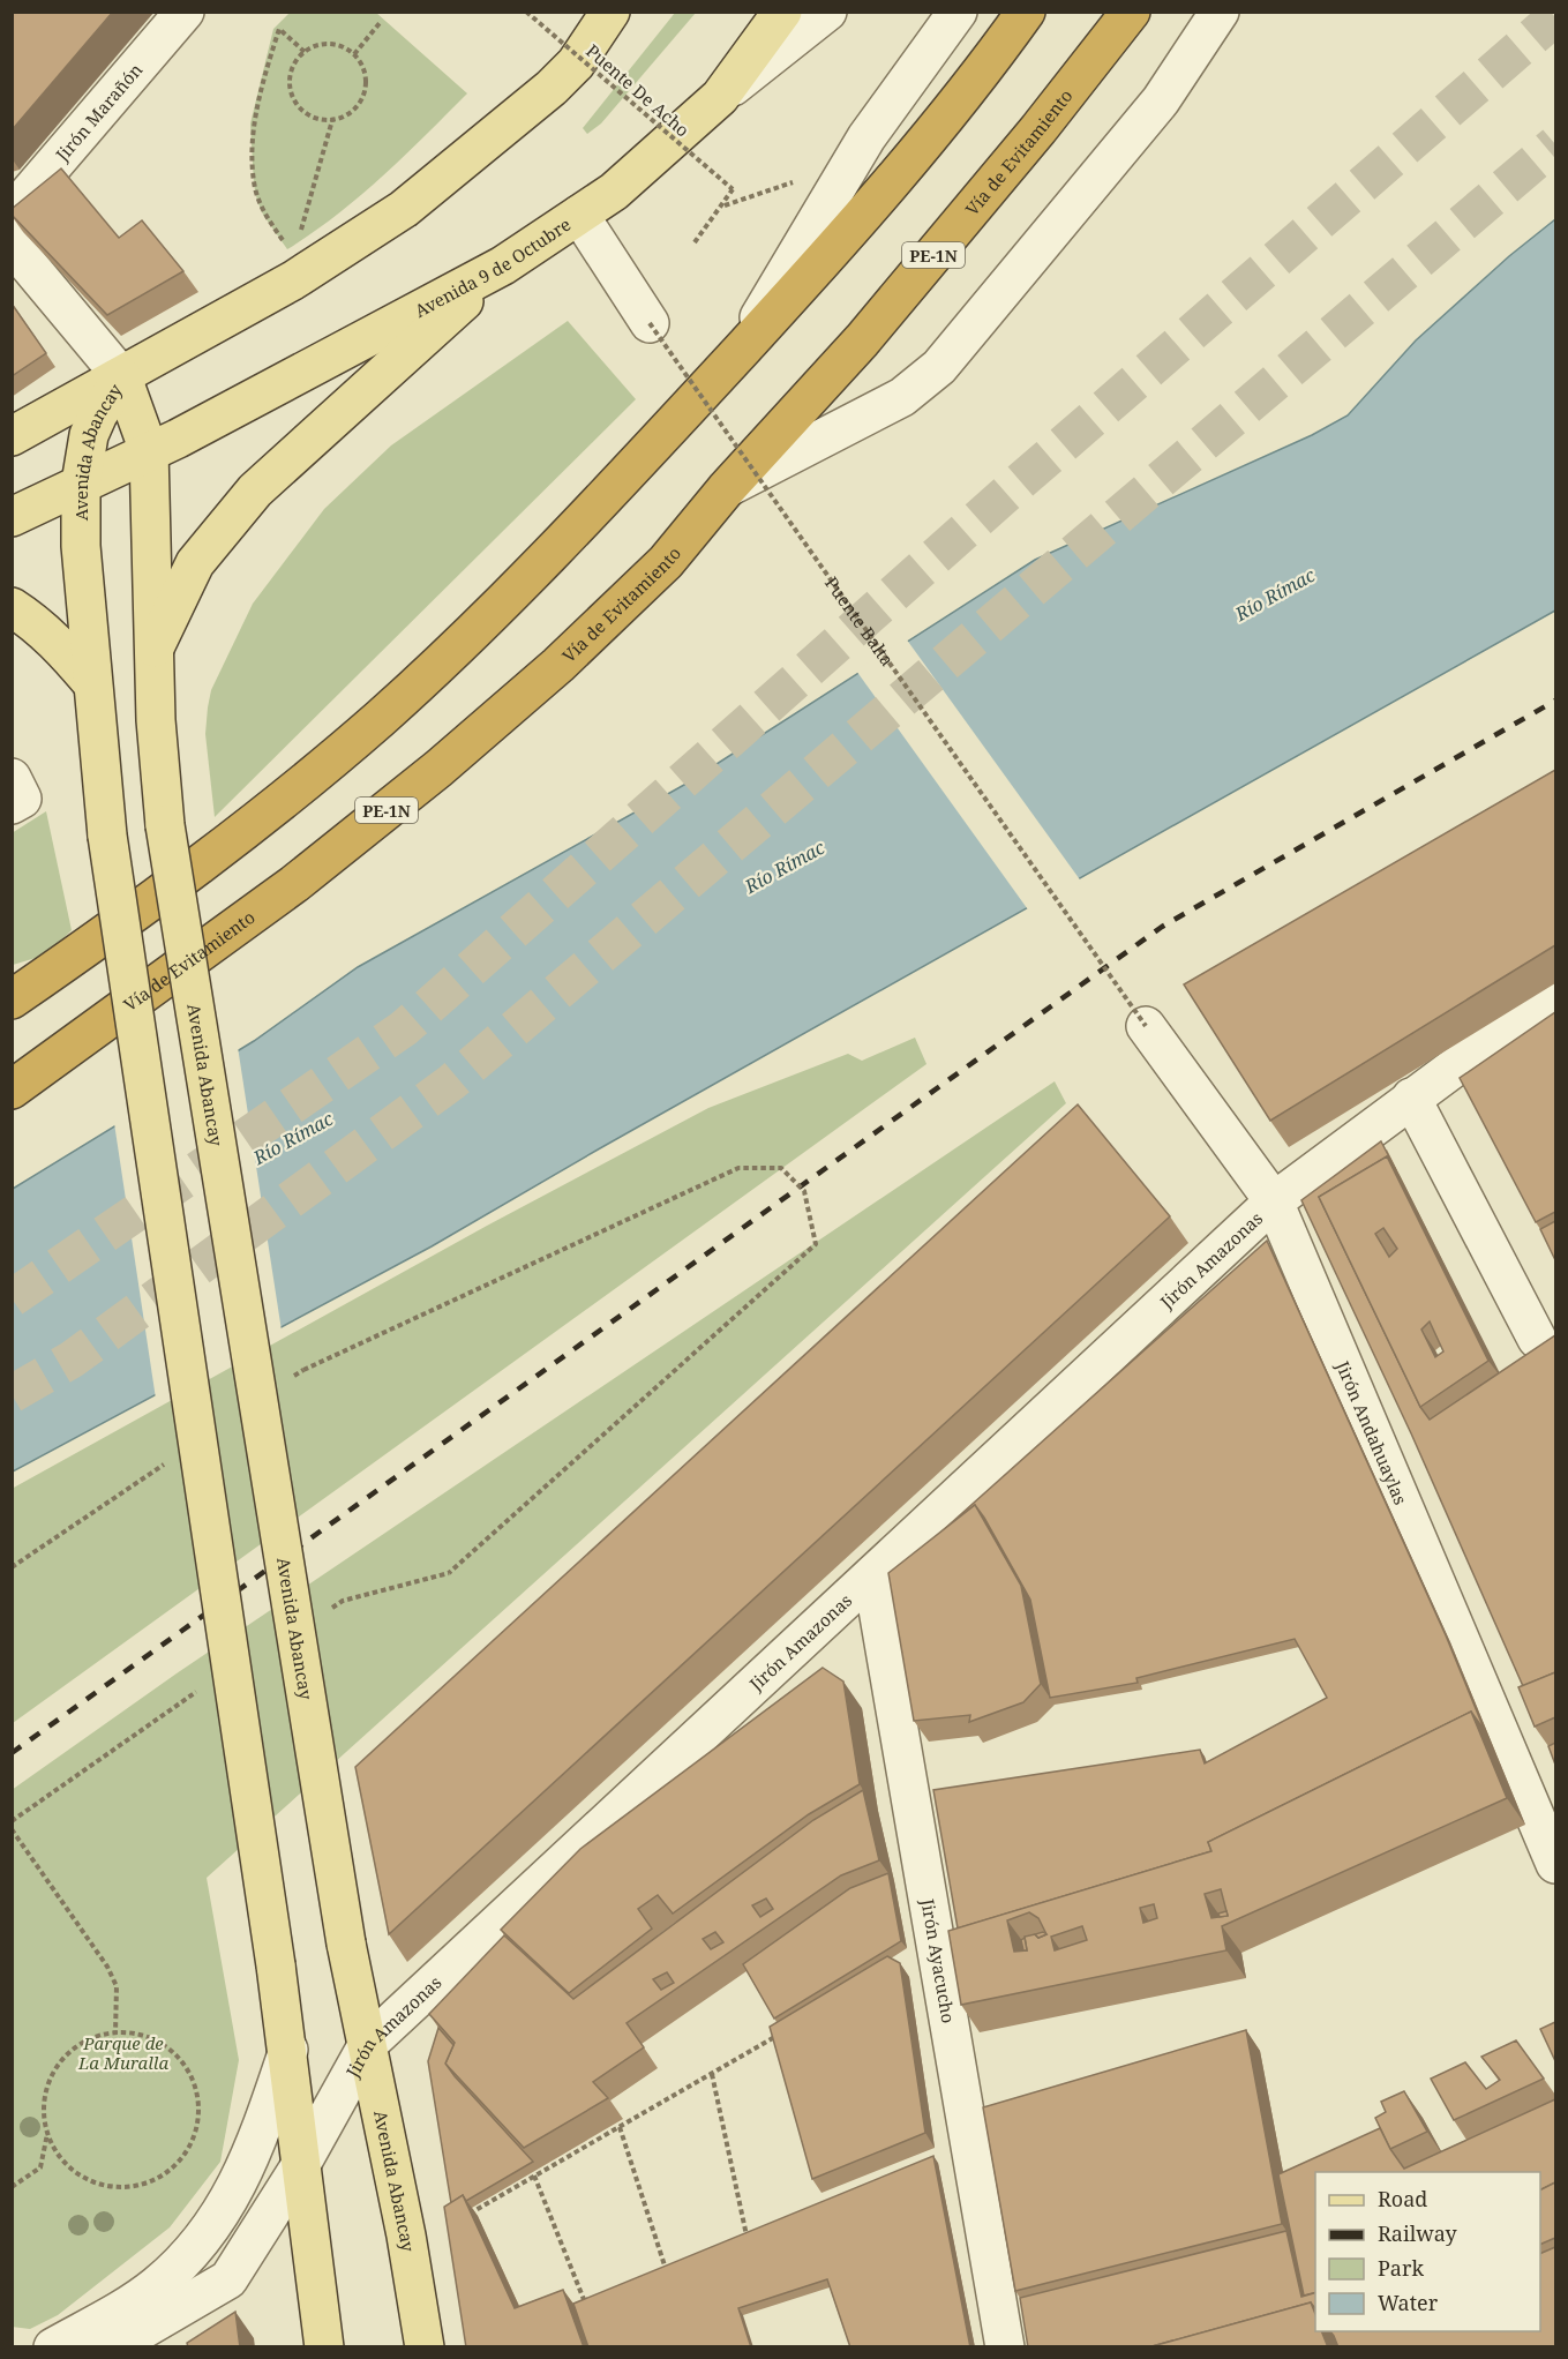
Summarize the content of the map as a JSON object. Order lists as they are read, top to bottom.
{
  "streets": {
    "highway": ["Vía de Evitamiento", "PE-1N"],
    "main road": ["Avenida 9 de Octubre", "Avenida Abancay"],
    "street": [
      "Jirón Marañón",
      "Jirón Amazonas",
      "Jirón Andahuaylas",
      "Jirón Ayacucho"
    ],
    "path": ["Puente De Acho", "Puente Balta"]
  },
  "crossings": [
    ["Avenida 9 de Octubre", "Avenida Abancay"],
    ["Avenida Abancay", "Jirón Amazonas"],
    ["Puente Balta", "Jirón Andahuaylas"],
    ["Jirón Amazonas", "Jirón Andahuaylas"],
    ["Jirón Amazonas", "Jirón Ayacucho"]
  ],
  "water": ["Río Rímac"],
  "parks": ["Parque de La Muralla"],
  "legend": [
    "Road",
    "Railway",
    "Park",
    "Water"
  ]
}
